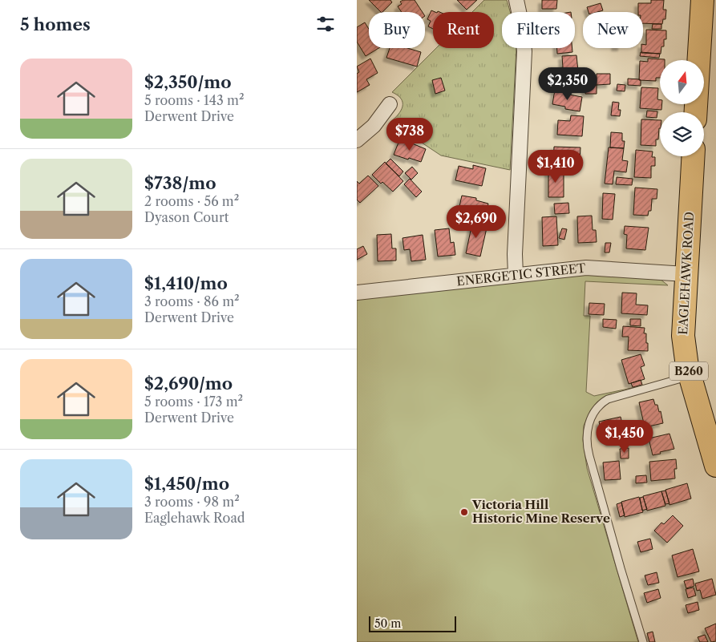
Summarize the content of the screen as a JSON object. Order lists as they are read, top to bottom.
{
  "streets": {
    "main road": ["EAGLEHAWK ROAD", "B260"],
    "street": ["ENERGETIC STREET"]
  },
  "crossings": [
    ["EAGLEHAWK ROAD", "ENERGETIC STREET"]
  ],
  "places": ["Victoria Hill Historic Mine Reserve"],
  "scale_bar": "50 m",
  "north": "top",
  "page": {
    "heading": "5 homes",
    "chip": [
      "Buy",
      "Rent",
      "Filters",
      "New"
    ],
    "list": [
      {
        "name": "$2,350/mo",
        "note": "5 rooms · 143 m² · Derwent Drive"
      },
      {
        "name": "$738/mo",
        "note": "2 rooms · 56 m² · Dyason Court"
      },
      {
        "name": "$1,410/mo",
        "note": "3 rooms · 86 m² · Derwent Drive"
      },
      {
        "name": "$2,690/mo",
        "note": "5 rooms · 173 m² · Derwent Drive"
      },
      {
        "name": "$1,450/mo",
        "note": "3 rooms · 98 m² · Eaglehawk Road"
      }
    ],
    "price": [
      "$2,350",
      "$738",
      "$1,410",
      "$2,690",
      "$1,450"
    ],
    "scale": "50 m"
  }
}
